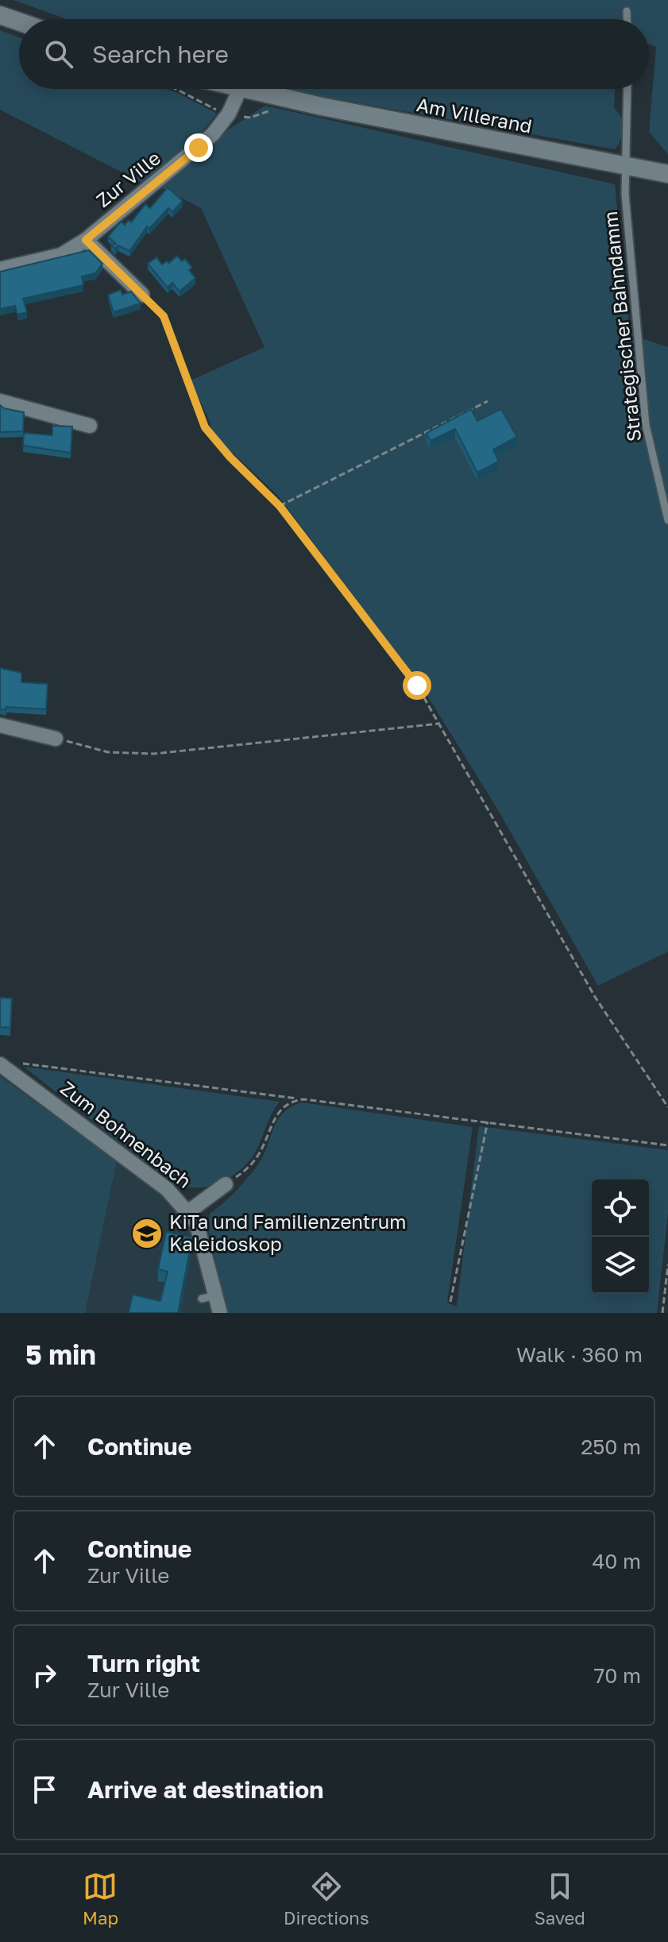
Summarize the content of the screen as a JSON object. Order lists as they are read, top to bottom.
{
  "streets": {
    "main road": ["Am Villerand"],
    "street": ["Zur Ville", "Zum Bohnenbach"],
    "lane": ["Strategischer Bahndamm"]
  },
  "crossings": [
    ["Am Villerand", "Zur Ville"],
    ["Am Villerand", "Strategischer Bahndamm"]
  ],
  "places": {
    "school or university": ["KiTa und Familienzentrum Kaleidoskop"]
  },
  "page": {
    "search": "Search here",
    "heading": ["5 min", "Walk · 360 m"],
    "list": [
      ["Continue", "250 m"],
      ["Continue", "Zur Ville", "40 m"],
      ["Turn right", "Zur Ville", "70 m"],
      "Arrive at destination"
    ],
    "nav": ["Map", "Directions", "Saved"]
  }
}
